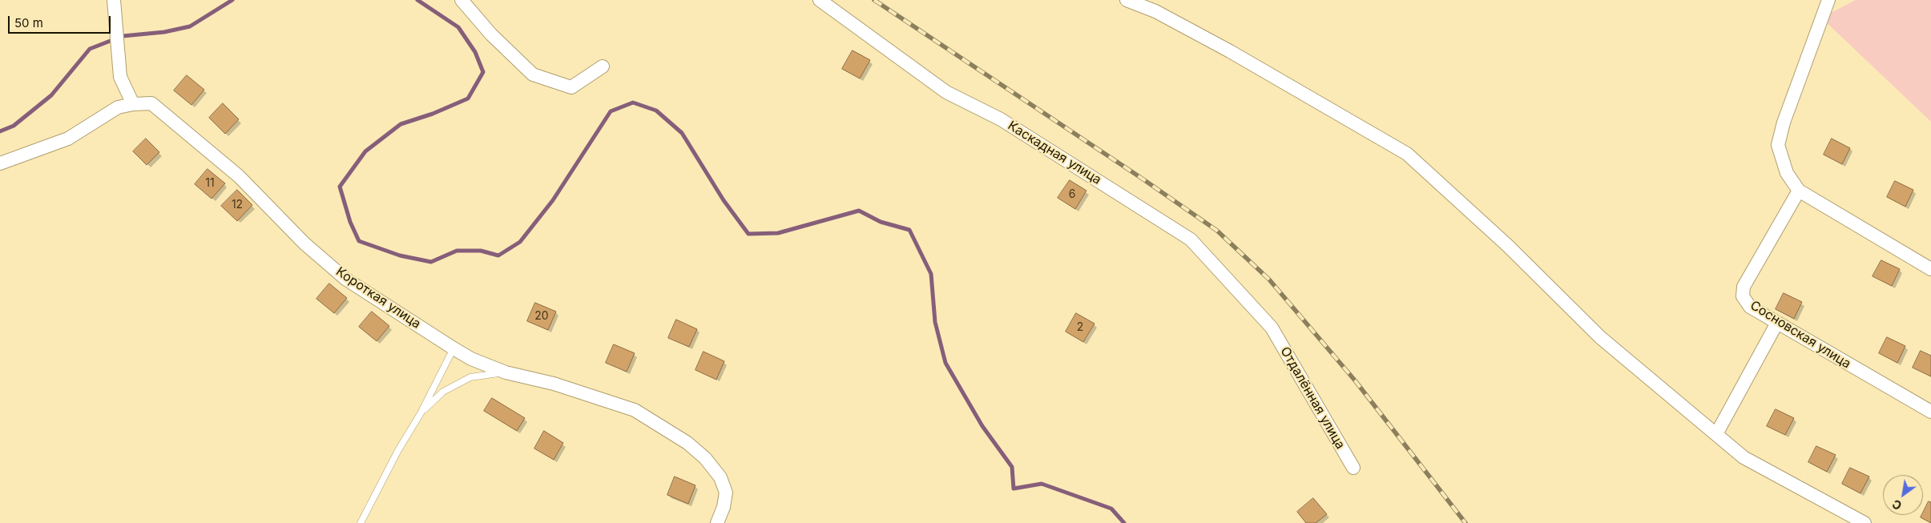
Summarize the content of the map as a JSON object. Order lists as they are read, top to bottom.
{
  "streets": {
    "street": [
      "Каскадная улица",
      "Короткая улица",
      "Сосновская улица",
      "Отдалённая улица"
    ]
  },
  "crossings": [
    ["Каскадная улица", "Отдалённая улица"]
  ],
  "house_numbers": [
    "11",
    "6",
    "12",
    "20",
    "2"
  ],
  "scale_bar": "50 m",
  "north": "bottom left"
}
